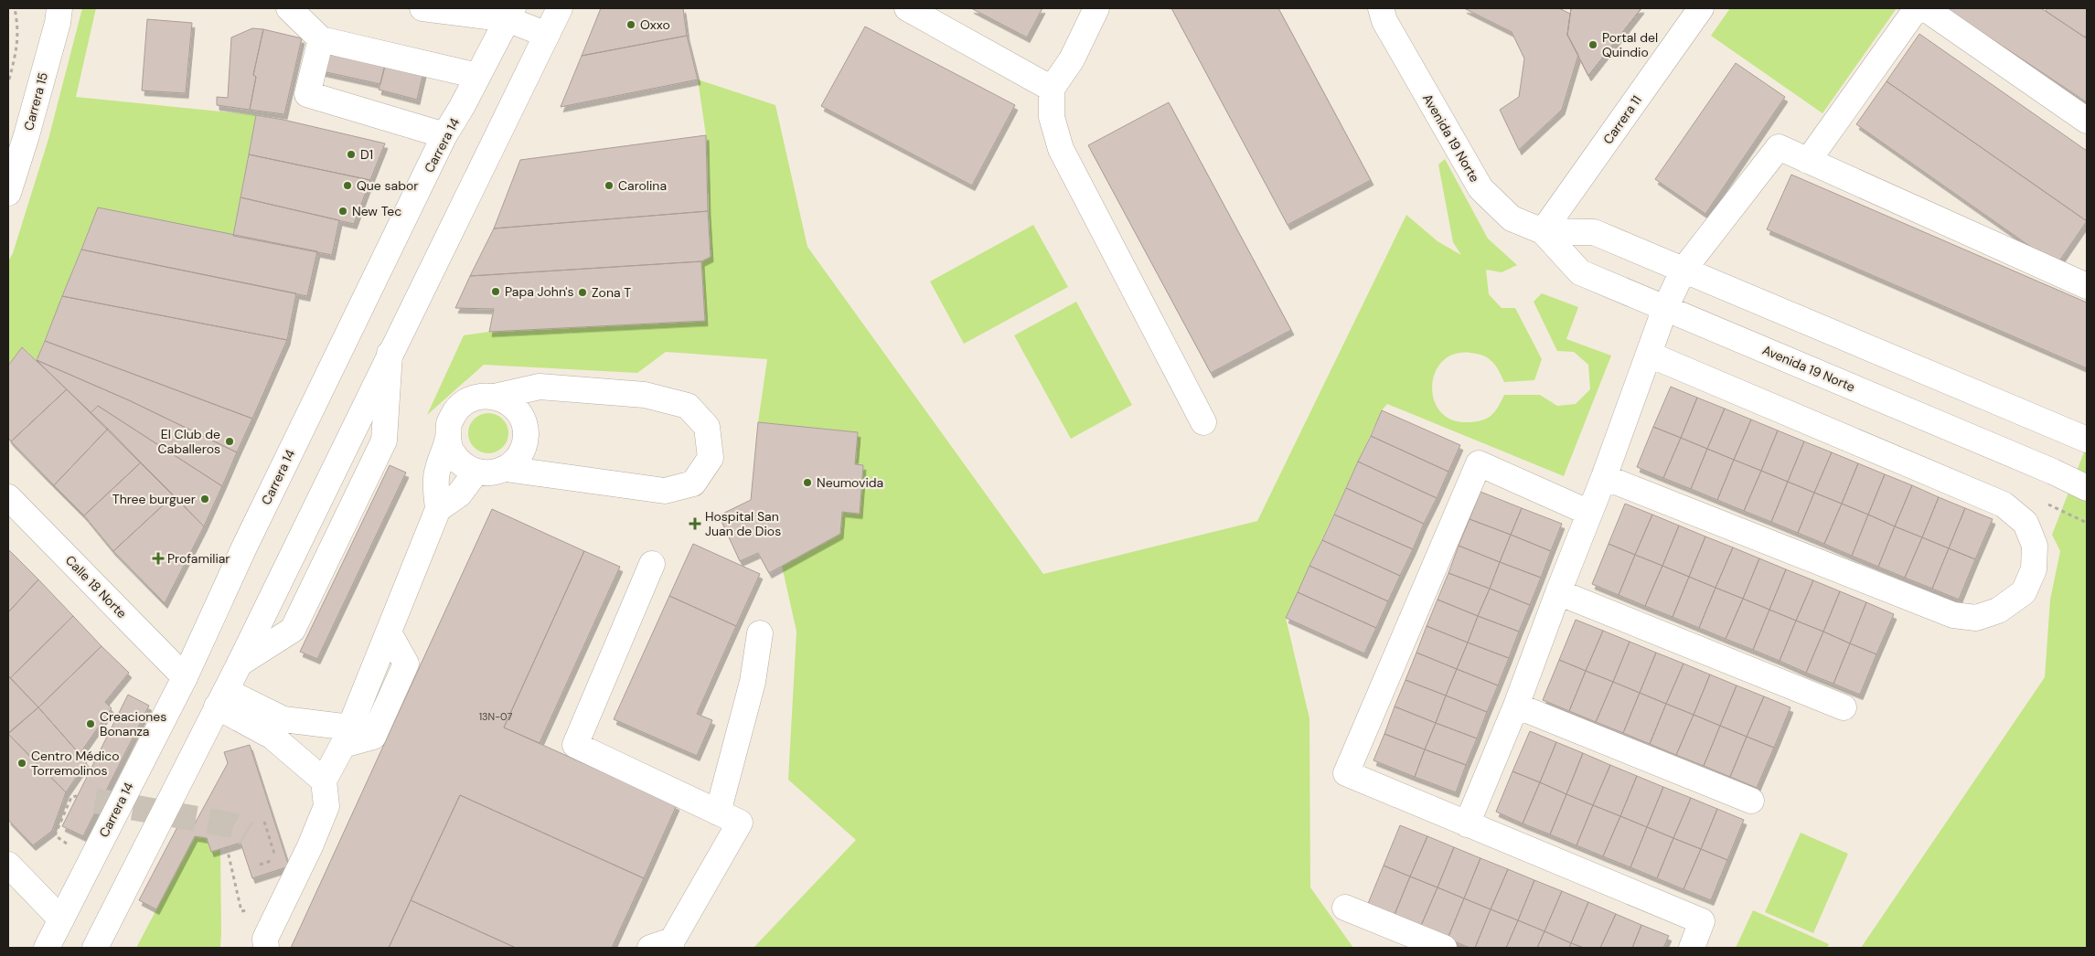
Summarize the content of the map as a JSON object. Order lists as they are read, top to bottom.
{
  "streets": {
    "street": [
      "Carrera 15",
      "Carrera 11",
      "Avenida 19 Norte",
      "Carrera 14",
      "Calle 18 Norte"
    ]
  },
  "crossings": [
    ["Carrera 11", "Avenida 19 Norte"],
    ["Carrera 14", "Calle 18 Norte"]
  ],
  "places": {
    "other": [
      "Oxxo",
      "Portal del Quindio",
      "D1",
      "Que sabor",
      "Carolina",
      "New Tec",
      "Papa John's",
      "Zona T",
      "El Club de Caballeros",
      "Neumovida",
      "Three burguer",
      "Creaciones Bonanza",
      "Centro Médico Torremolinos"
    ],
    "health": ["Hospital San Juan de Dios", "Profamiliar"]
  },
  "house_numbers": ["13N-07"]
}
